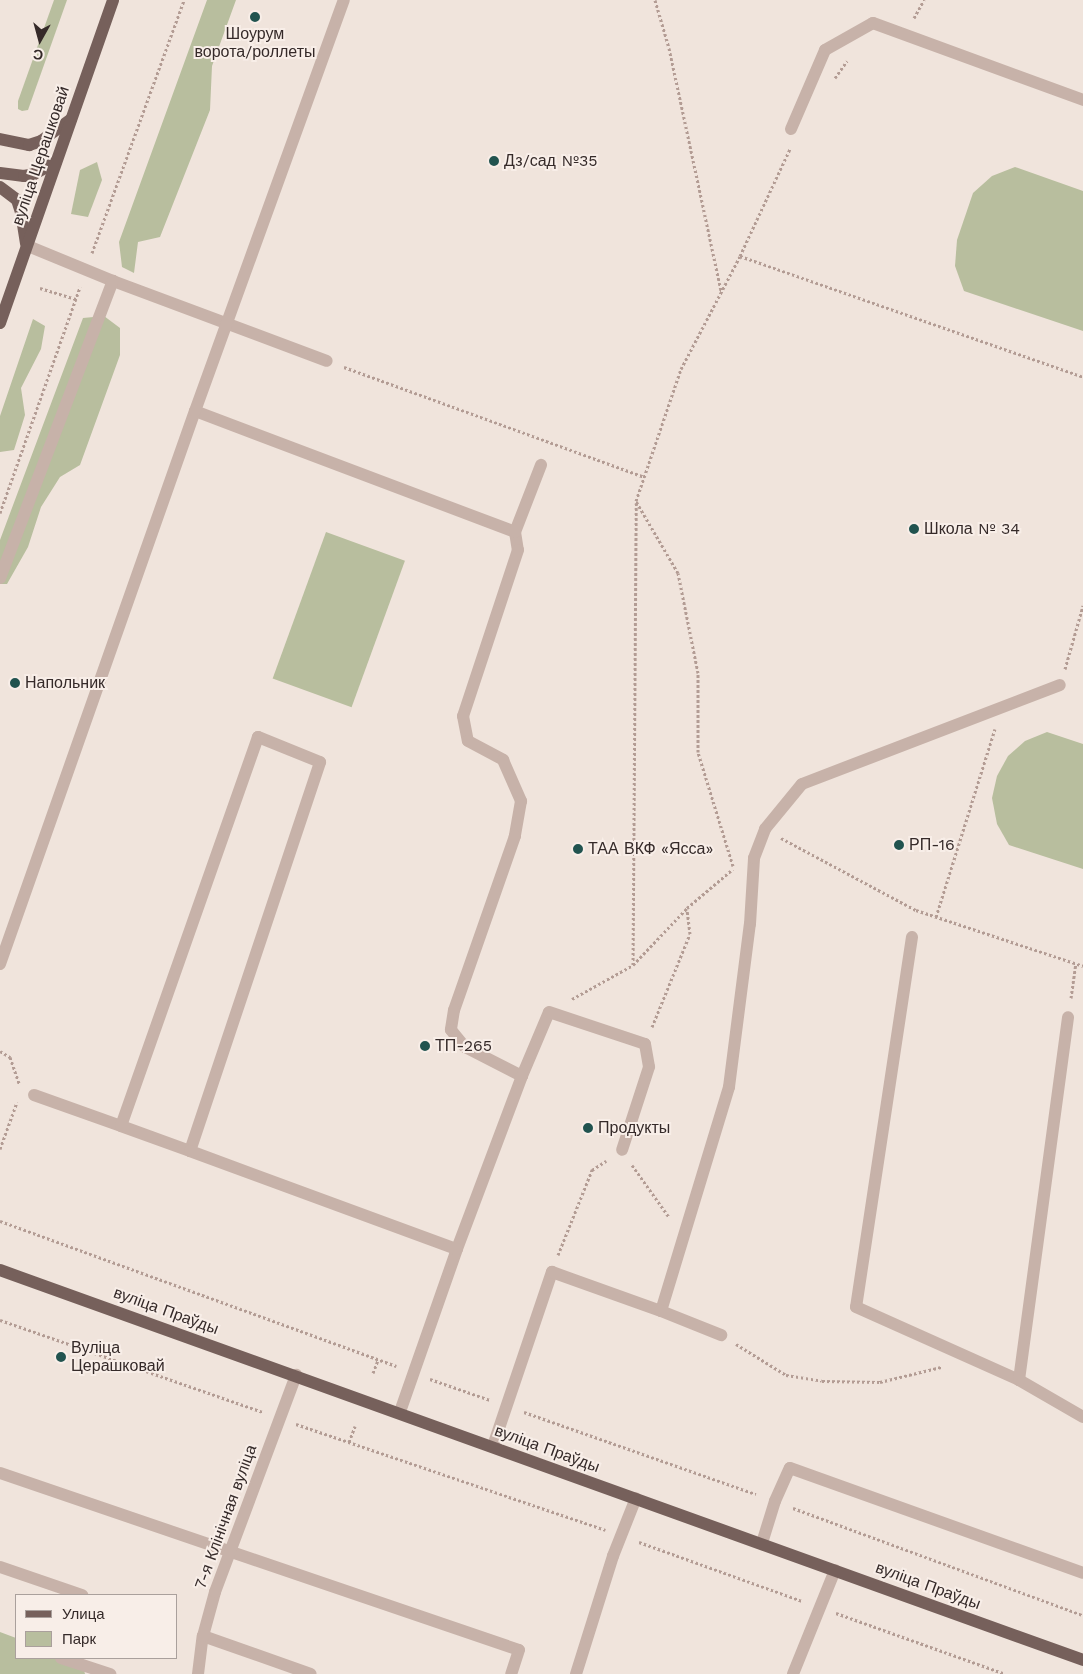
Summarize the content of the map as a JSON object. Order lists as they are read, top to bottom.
{
  "streets": {
    "main road": ["вуліца Церашковай", "вуліца Праўды"],
    "street": ["7-я Клінічная вуліца"]
  },
  "crossings": [
    ["вуліца Праўды", "7-я Клінічная вуліца"]
  ],
  "places": [
    "Шоурум ворота/роллеты",
    "Дз/сад №35",
    "Школа № 34",
    "Напольник",
    "РП-16",
    "ТАА ВКФ «Ясса»",
    "ТП-265",
    "Продукты",
    "Вуліца Церашковай"
  ],
  "legend": ["Улица", "Парк"],
  "north": "bottom"
}
